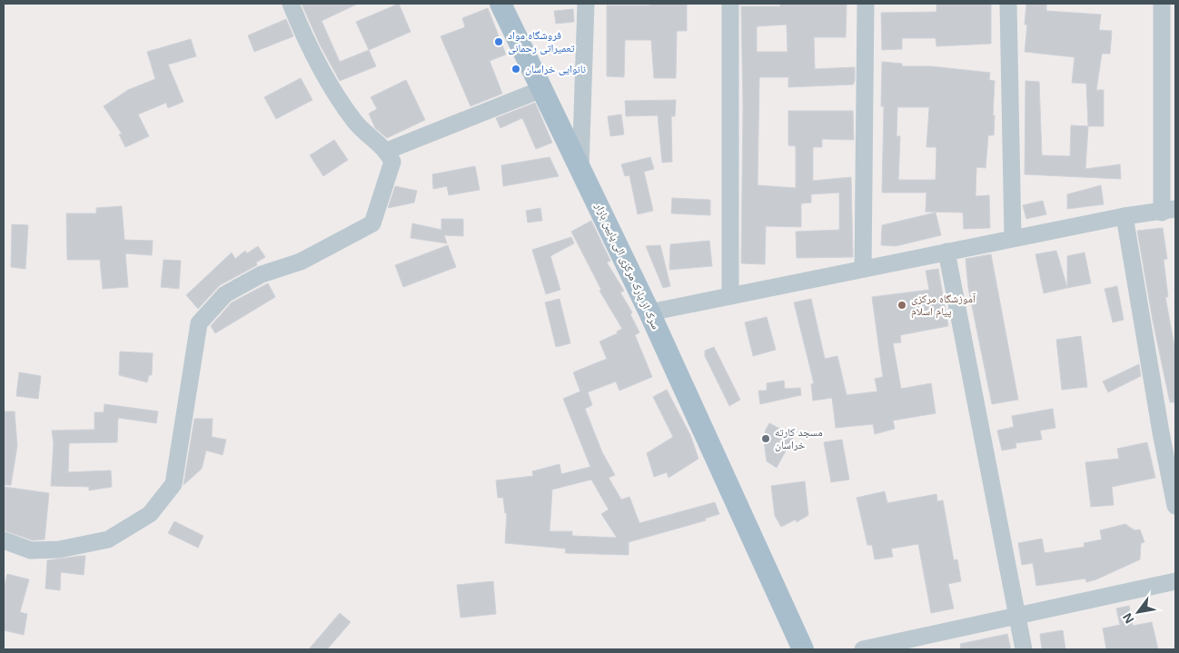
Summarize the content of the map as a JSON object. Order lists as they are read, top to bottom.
{
  "streets": {
    "main road": ["سرک از پارک مرکزی الی پایین بازار"]
  },
  "places": [
    "فروشگاه مواد تعمیراتی رحمانی",
    "نانوایی خراسان",
    "آموزشگاه مرکزی پیام اسلام",
    "مسجد کارته خراسان"
  ],
  "north": "bottom left"
}
